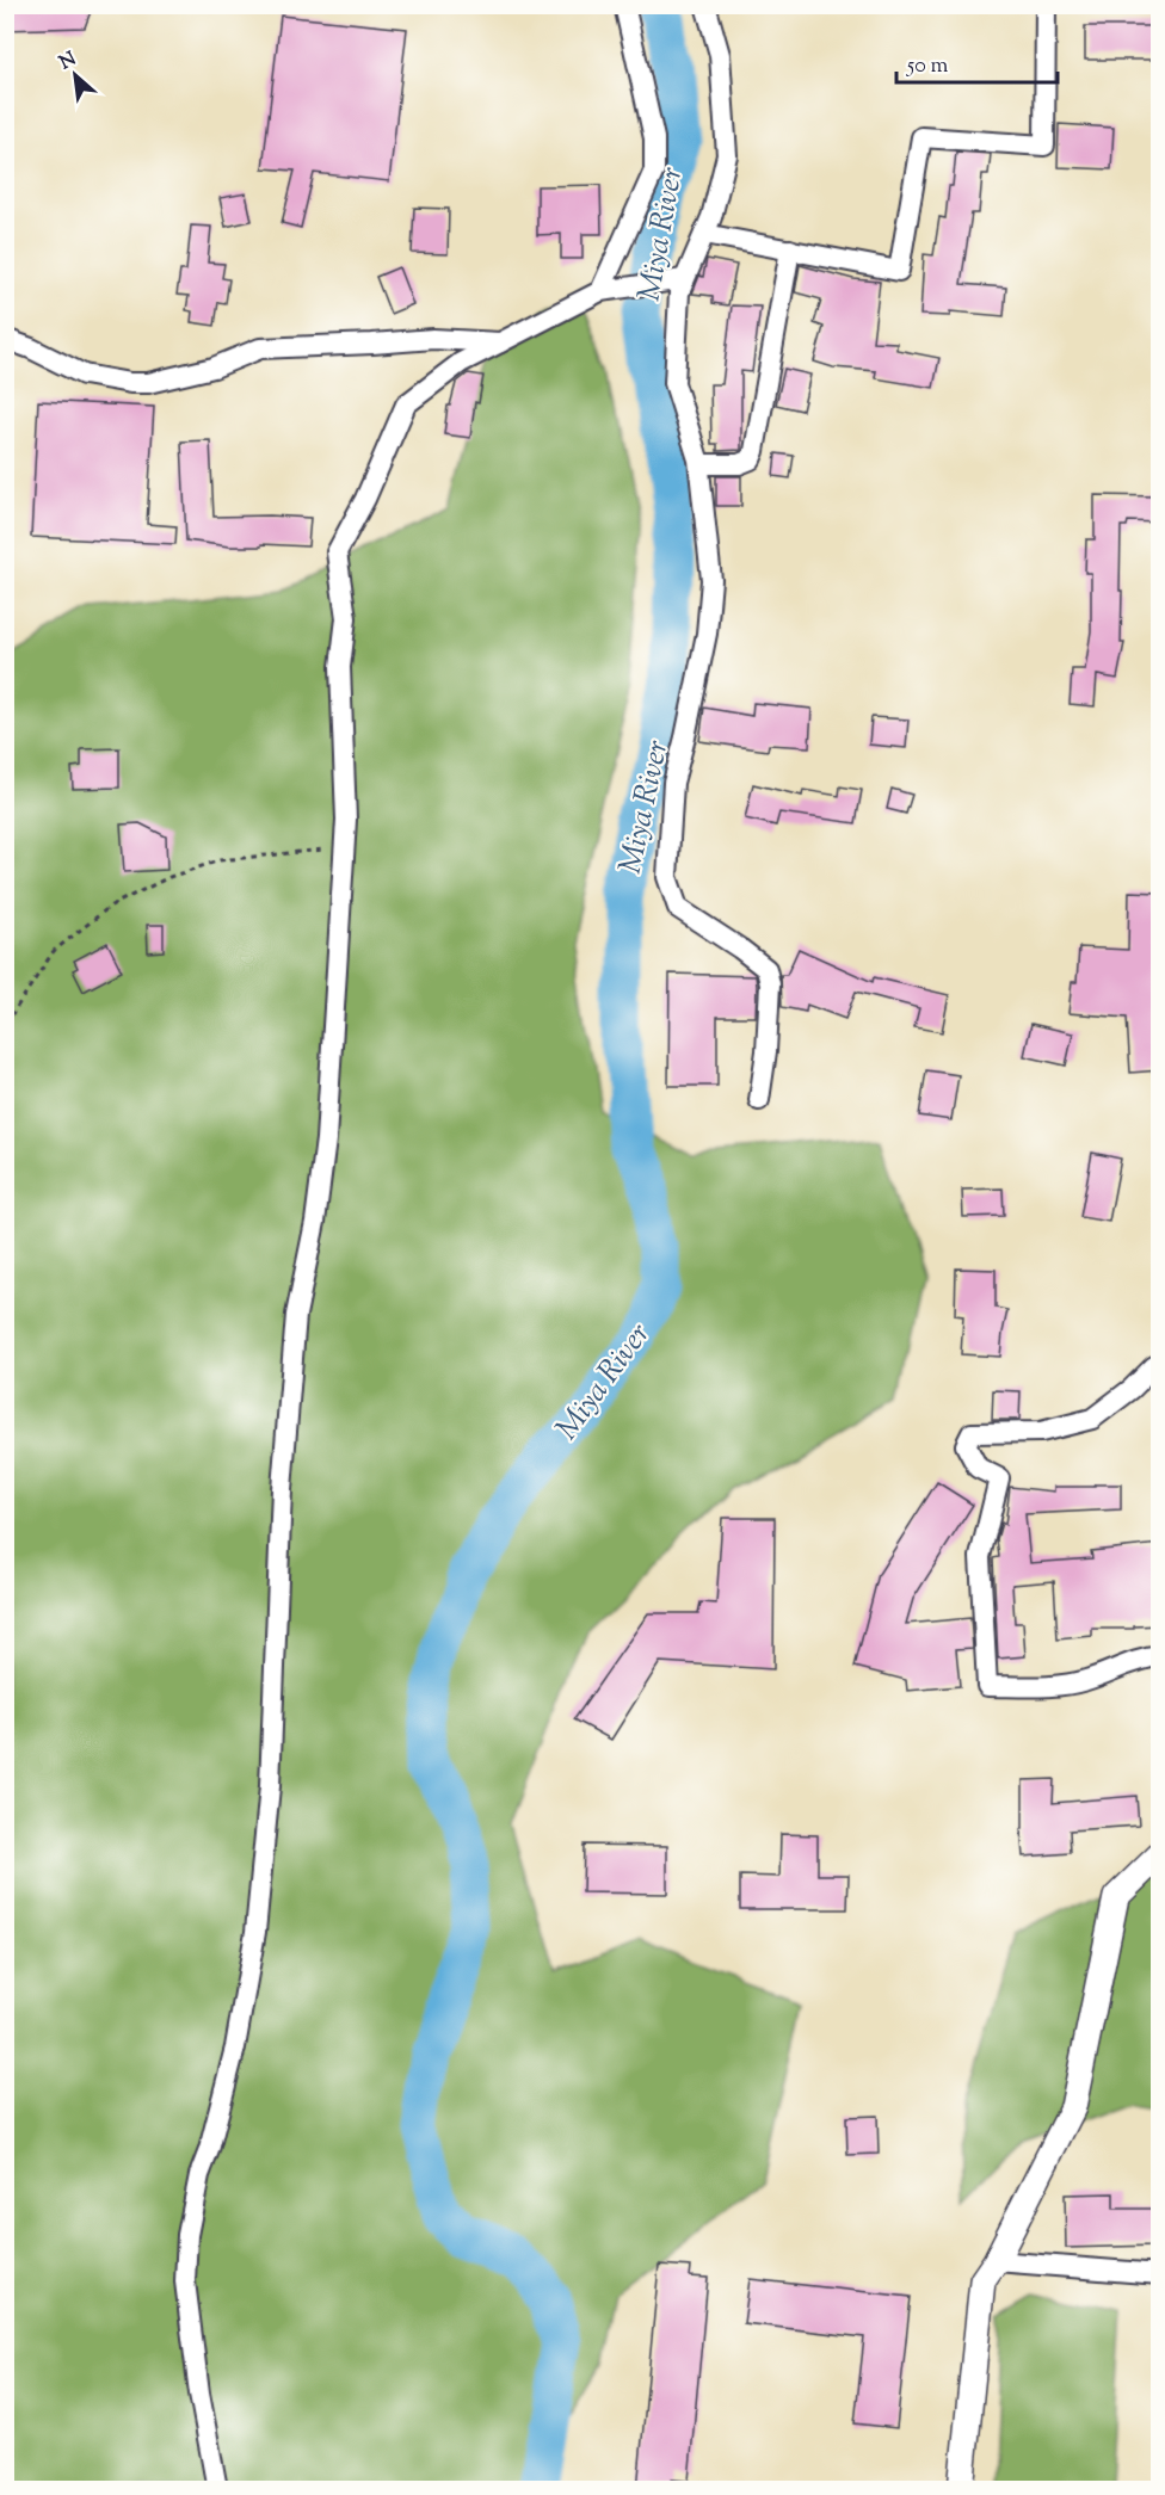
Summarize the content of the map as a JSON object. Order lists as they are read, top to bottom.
{
  "water": ["Miya River"],
  "scale_bar": "50 m",
  "north": "top left"
}
